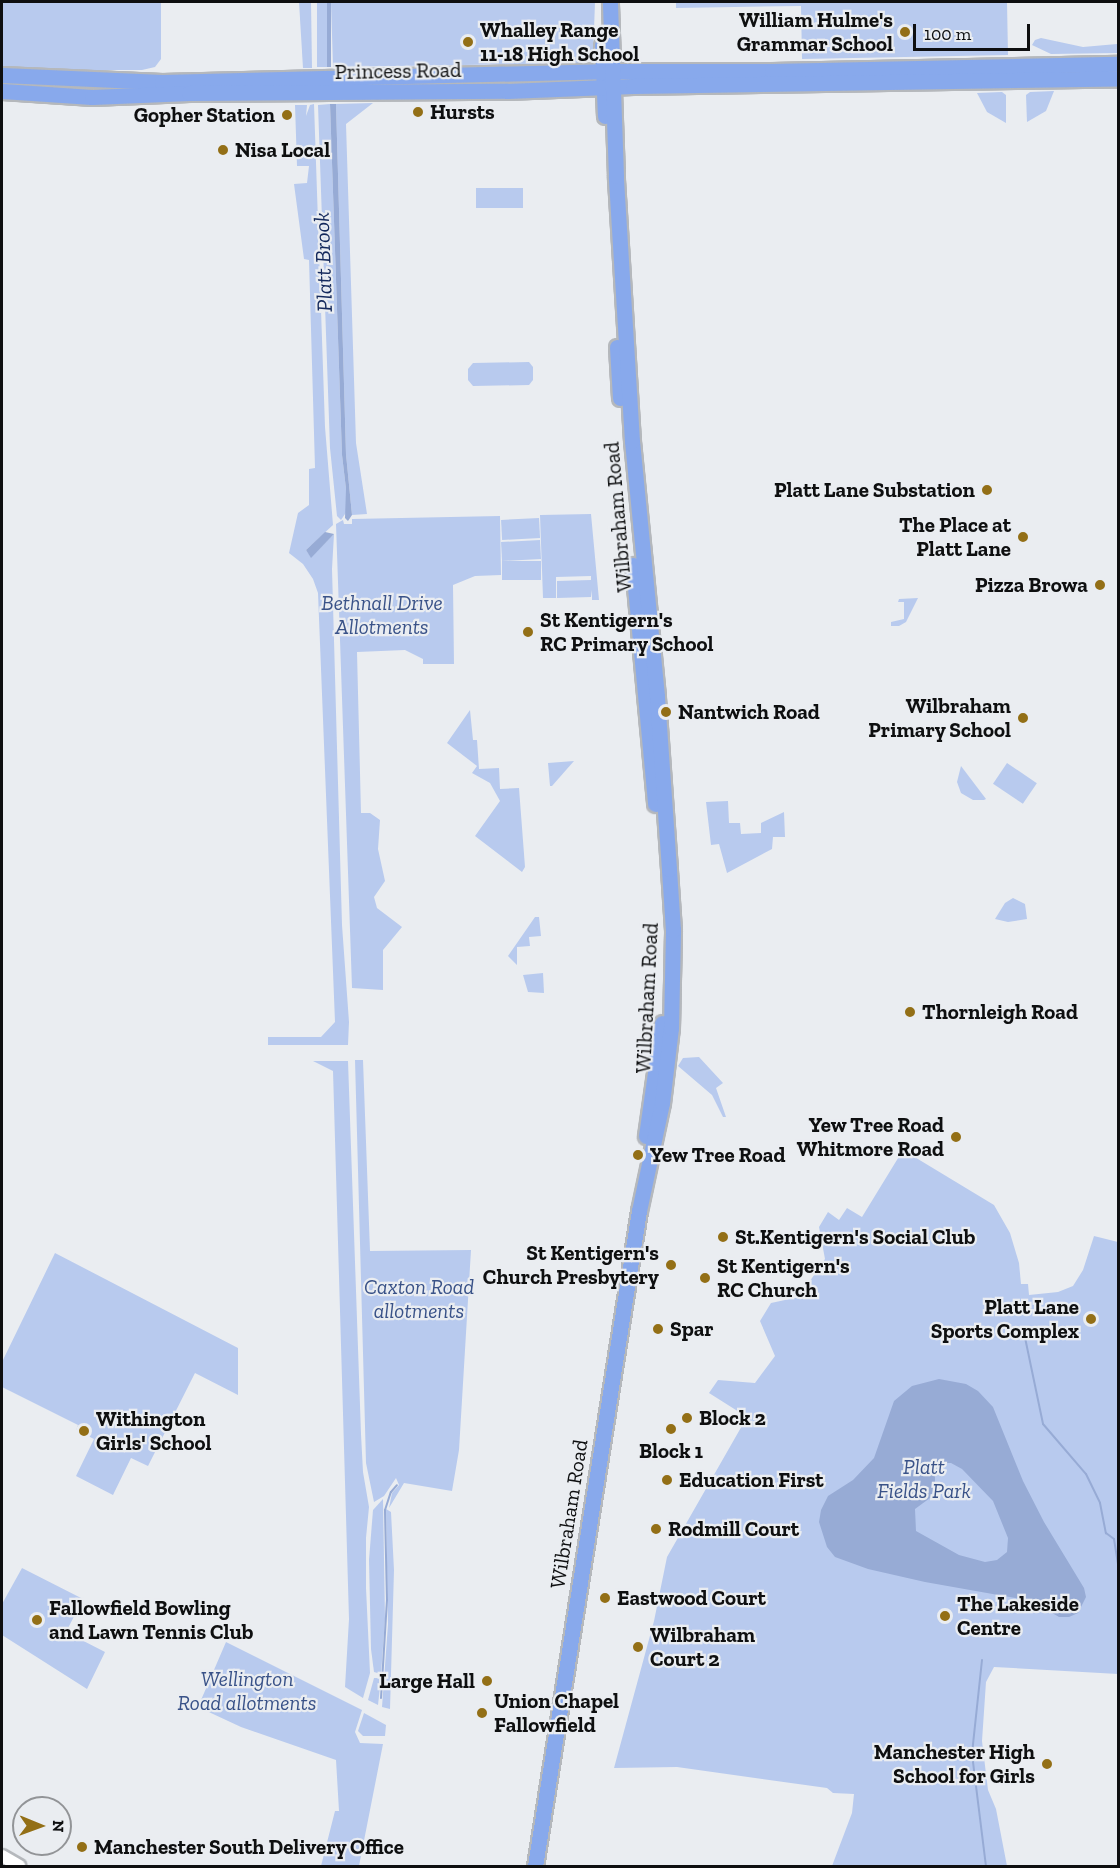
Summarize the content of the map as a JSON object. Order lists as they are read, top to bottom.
{
  "streets": {
    "highway": ["Princess Road", "Wilbraham Road"]
  },
  "crossings": [
    ["Princess Road", "Wilbraham Road"]
  ],
  "water": ["Platt Brook"],
  "parks": [
    "Bethnall Drive Allotments",
    "Caxton Road allotments",
    "Platt Fields Park",
    "Wellington Road allotments"
  ],
  "places": [
    "William Hulme's Grammar School",
    "Whalley Range 11-18 High School",
    "Hursts",
    "Gopher Station",
    "Nisa Local",
    "Platt Lane Substation",
    "The Place at Platt Lane",
    "Pizza Browa",
    "St Kentigern's RC Primary School",
    "Nantwich Road",
    "Wilbraham Primary School",
    "Thornleigh Road",
    "Yew Tree Road Whitmore Road",
    "Yew Tree Road",
    "St.Kentigern's Social Club",
    "St Kentigern's Church Presbytery",
    "St Kentigern's RC Church",
    "Platt Lane Sports Complex",
    "Spar",
    "Block 2",
    "Block 1",
    "Withington Girls' School",
    "Education First",
    "Rodmill Court",
    "Eastwood Court",
    "The Lakeside Centre",
    "Fallowfield Bowling and Lawn Tennis Club",
    "Wilbraham Court 2",
    "Large Hall",
    "Union Chapel Fallowfield",
    "Manchester High School for Girls",
    "Manchester South Delivery Office"
  ],
  "scale_bar": "100 m",
  "north": "right"
}
